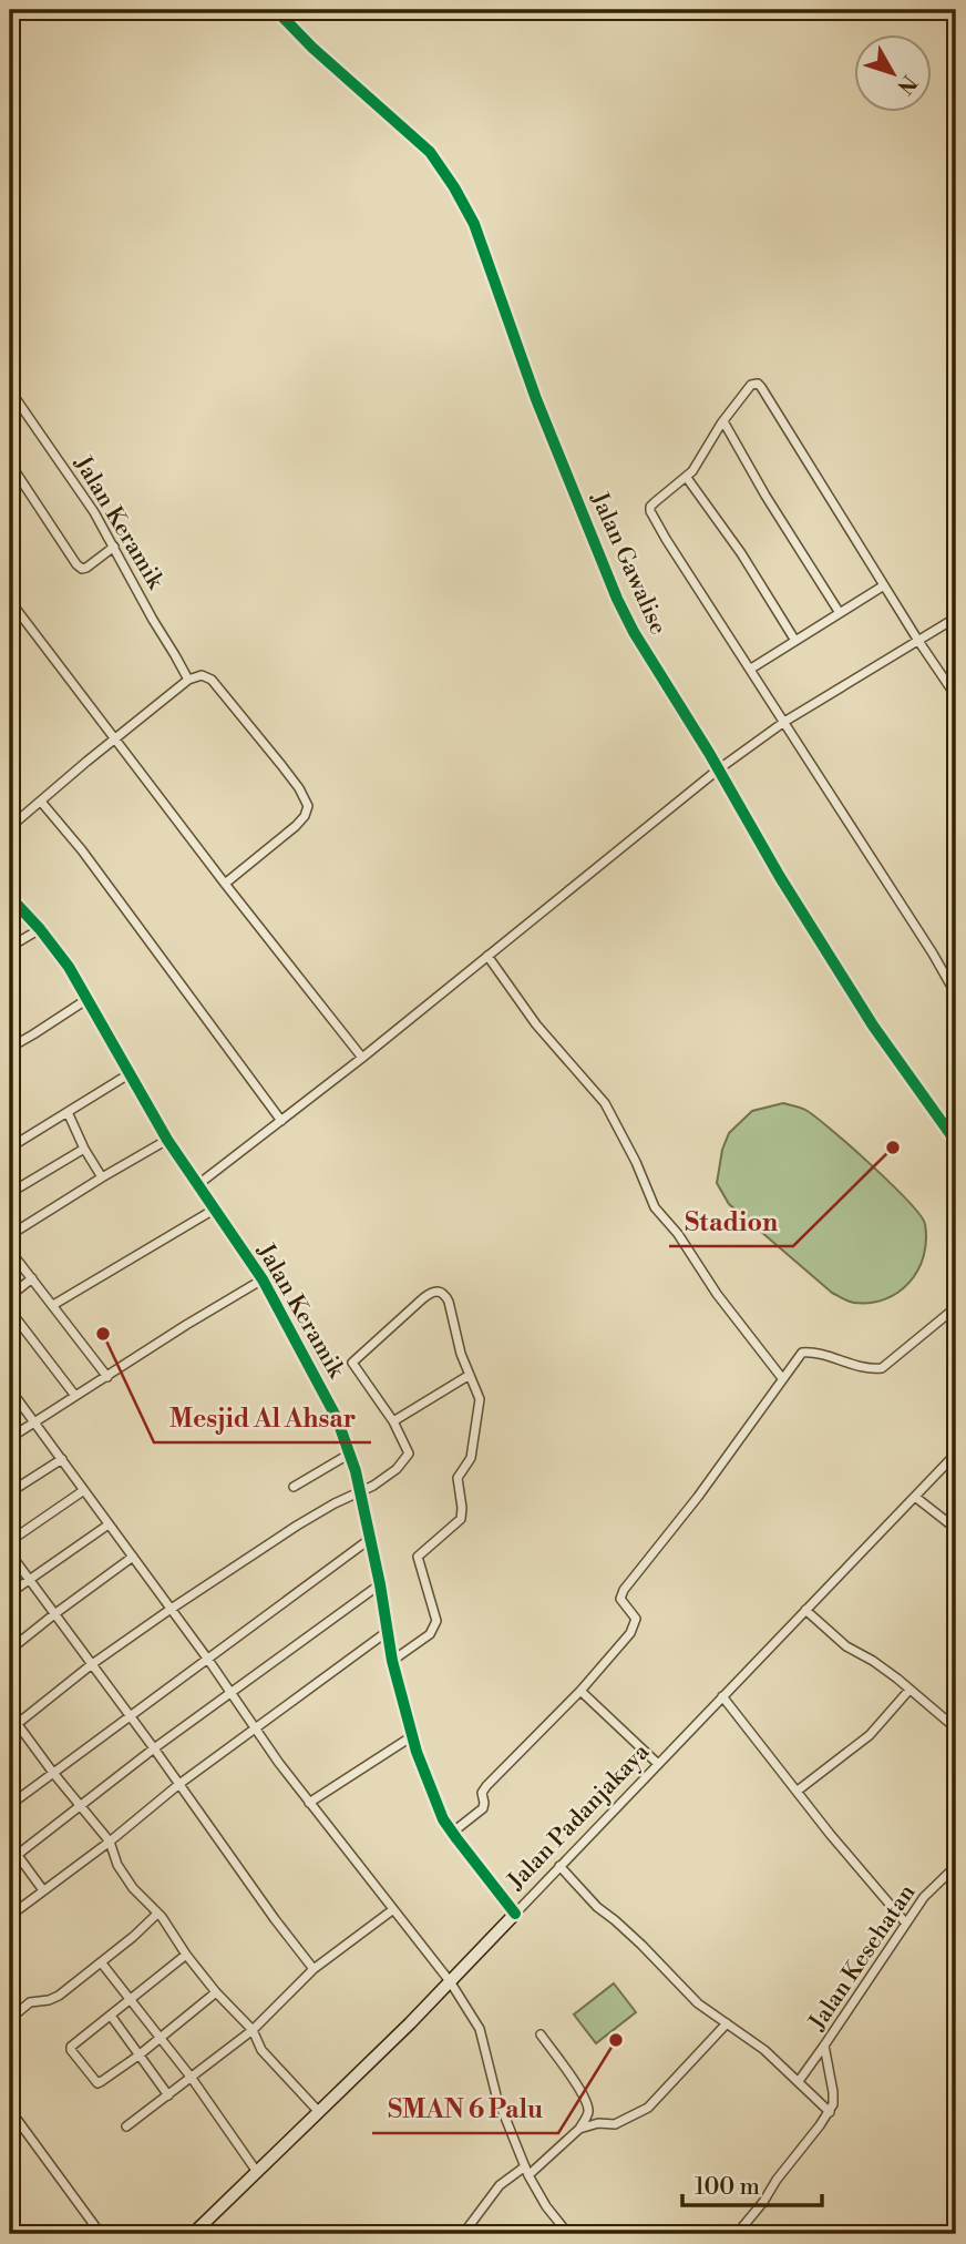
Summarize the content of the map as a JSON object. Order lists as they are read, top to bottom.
{
  "streets": {
    "street": [
      "Jalan Keramik",
      "Jalan Gawalise",
      "Jalan Padanjakaya",
      "Jalan Kesehatan"
    ]
  },
  "crossings": [
    ["Jalan Keramik", "Jalan Padanjakaya"]
  ],
  "places": ["Stadion", "Mesjid Al Ahsar", "SMAN 6 Palu"],
  "scale_bar": "100 m",
  "north": "bottom right"
}
